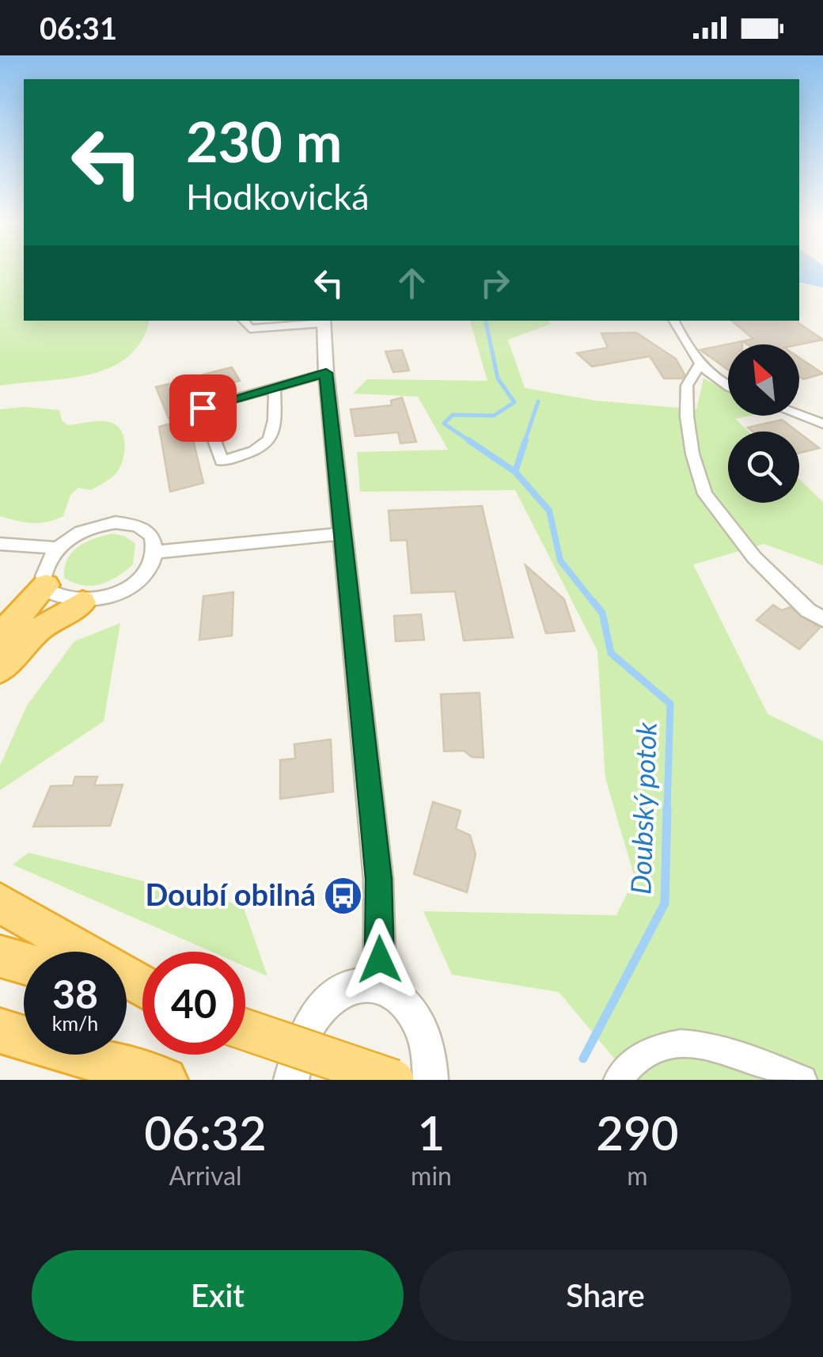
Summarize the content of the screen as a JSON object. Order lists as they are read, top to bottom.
{
  "water": ["Doubský potok"],
  "places": {
    "bus stop": ["Doubí obilná"]
  },
  "north": "top left",
  "page": {
    "status": "06:31",
    "turn": ["230 m", "Hodkovická"],
    "speed": "38 km/h",
    "limit": "40",
    "eta": [
      "06:32",
      "Arrival",
      "1",
      "min",
      "290",
      "m"
    ],
    "buttons": ["Exit", "Share"]
  }
}
